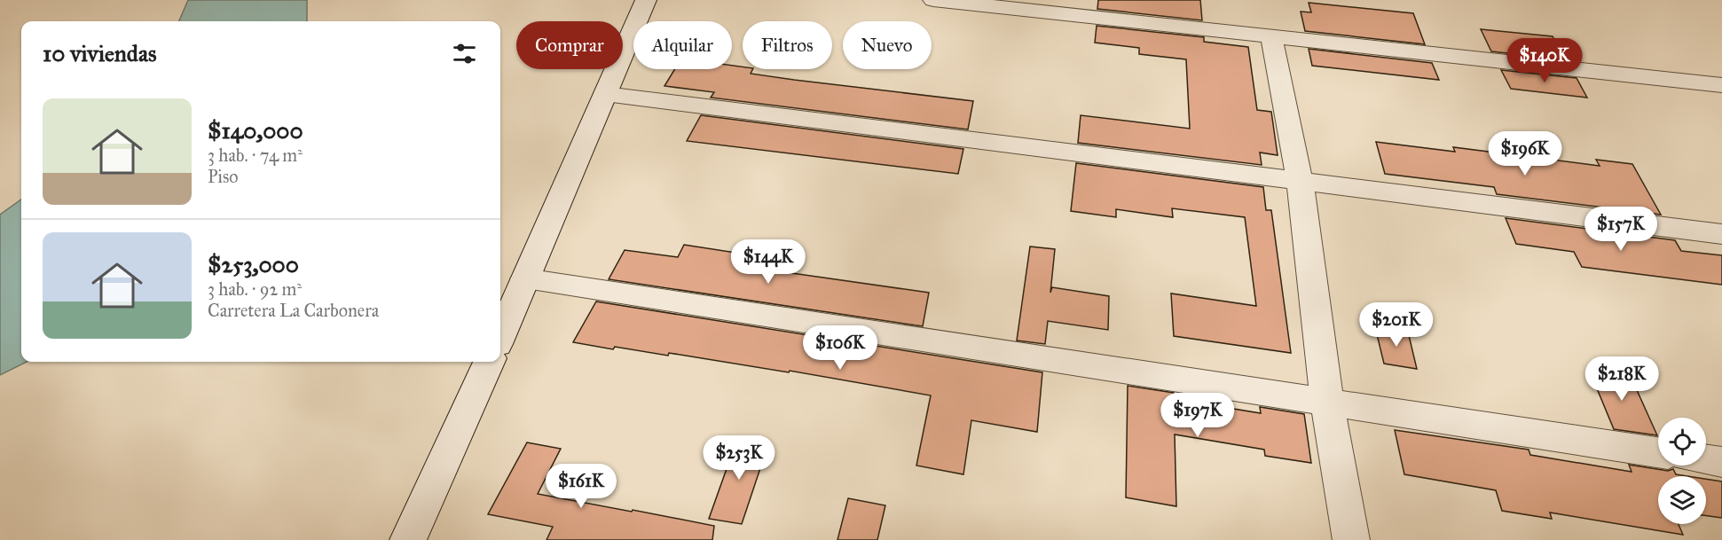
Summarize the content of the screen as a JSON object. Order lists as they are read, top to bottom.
{
  "page": {
    "chip": [
      "Comprar",
      "Alquilar",
      "Filtros",
      "Nuevo"
    ],
    "heading": "10 viviendas",
    "price": [
      "$140K",
      "$196K",
      "$157K",
      "$144K",
      "$201K",
      "$106K",
      "$218K",
      "$197K",
      "$253K",
      "$161K"
    ],
    "list": [
      {
        "name": "$140,000",
        "note": "3 hab. · 74 m² · Piso"
      },
      {
        "name": "$253,000",
        "note": "3 hab. · 92 m² · Carretera La Carbonera"
      }
    ]
  }
}
